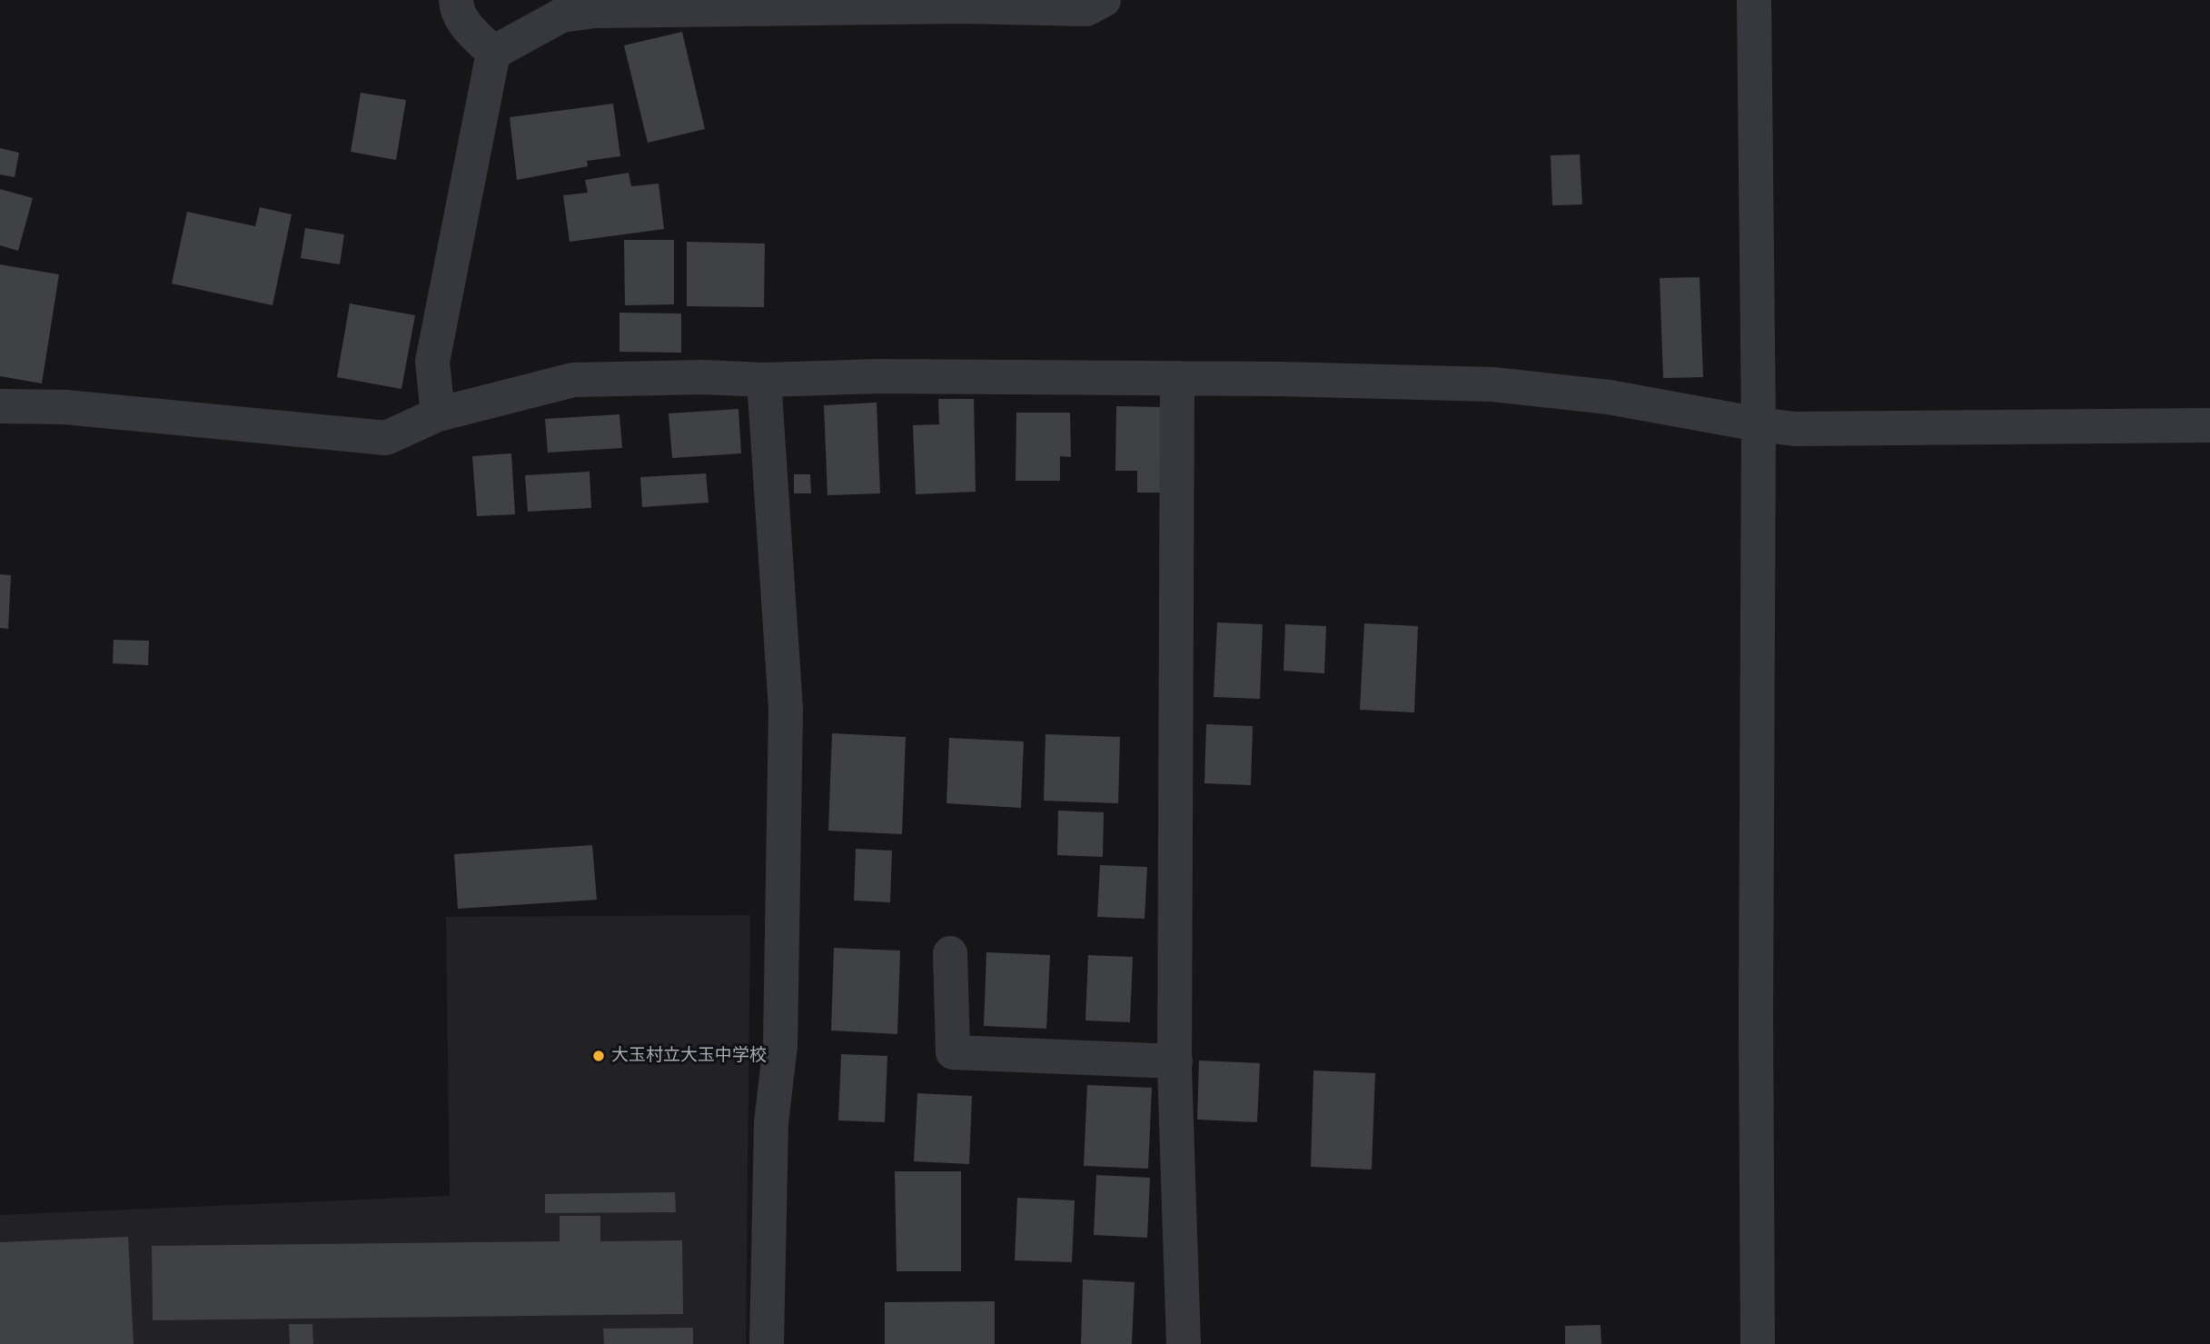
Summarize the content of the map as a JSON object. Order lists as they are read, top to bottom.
{
  "places": ["大玉村立大玉中学校"]
}
